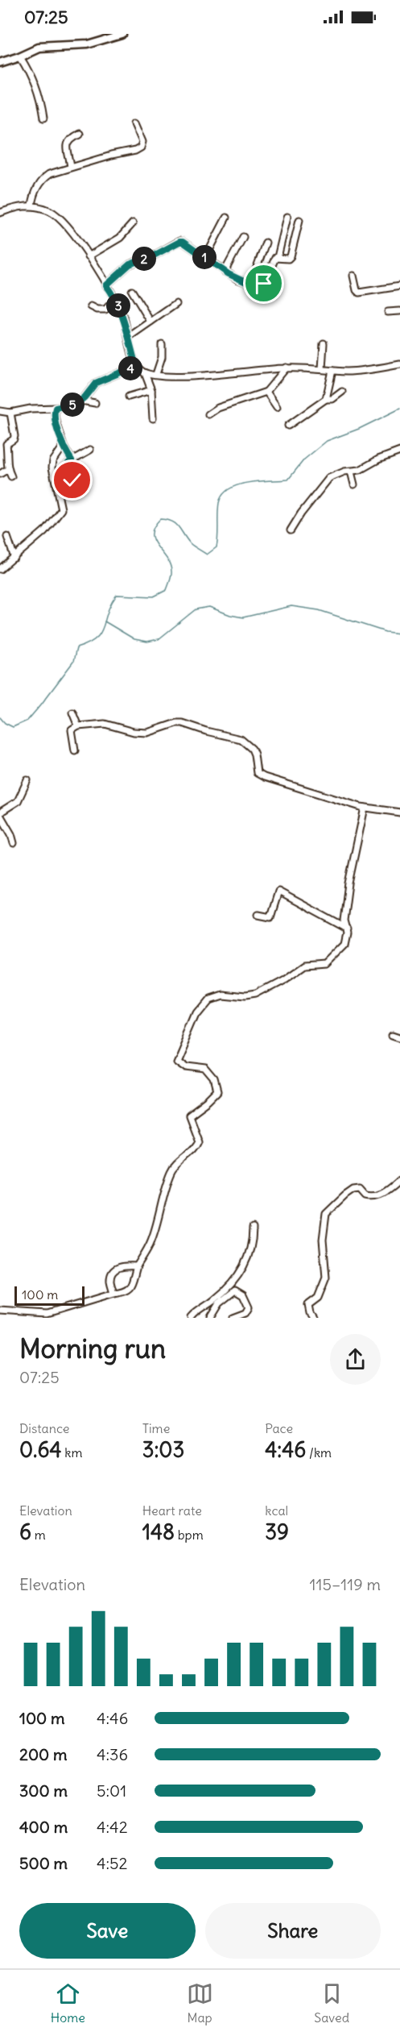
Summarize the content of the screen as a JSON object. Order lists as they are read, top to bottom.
{
  "scale_bar": "100 m",
  "page": {
    "status": "07:25",
    "pins": [
      "1",
      "2",
      "3",
      "4",
      "5"
    ],
    "scale": "100 m",
    "heading": ["Morning run", "07:25"],
    "stats": [
      ["Distance", "0.64 km"],
      ["Time", "3:03"],
      ["Pace", "4:46 /km"],
      ["Elevation", "6 m"],
      ["Heart rate", "148 bpm"],
      ["kcal", "39"]
    ],
    "chart": ["Elevation", "115–119 m"],
    "list": [
      {
        "name": "100 m",
        "note": "4:46"
      },
      {
        "name": "200 m",
        "note": "4:36"
      },
      {
        "name": "300 m",
        "note": "5:01"
      },
      {
        "name": "400 m",
        "note": "4:42"
      },
      {
        "name": "500 m",
        "note": "4:52"
      }
    ],
    "buttons": ["Save", "Share"],
    "tabs": ["Home", "Map", "Saved"]
  }
}
